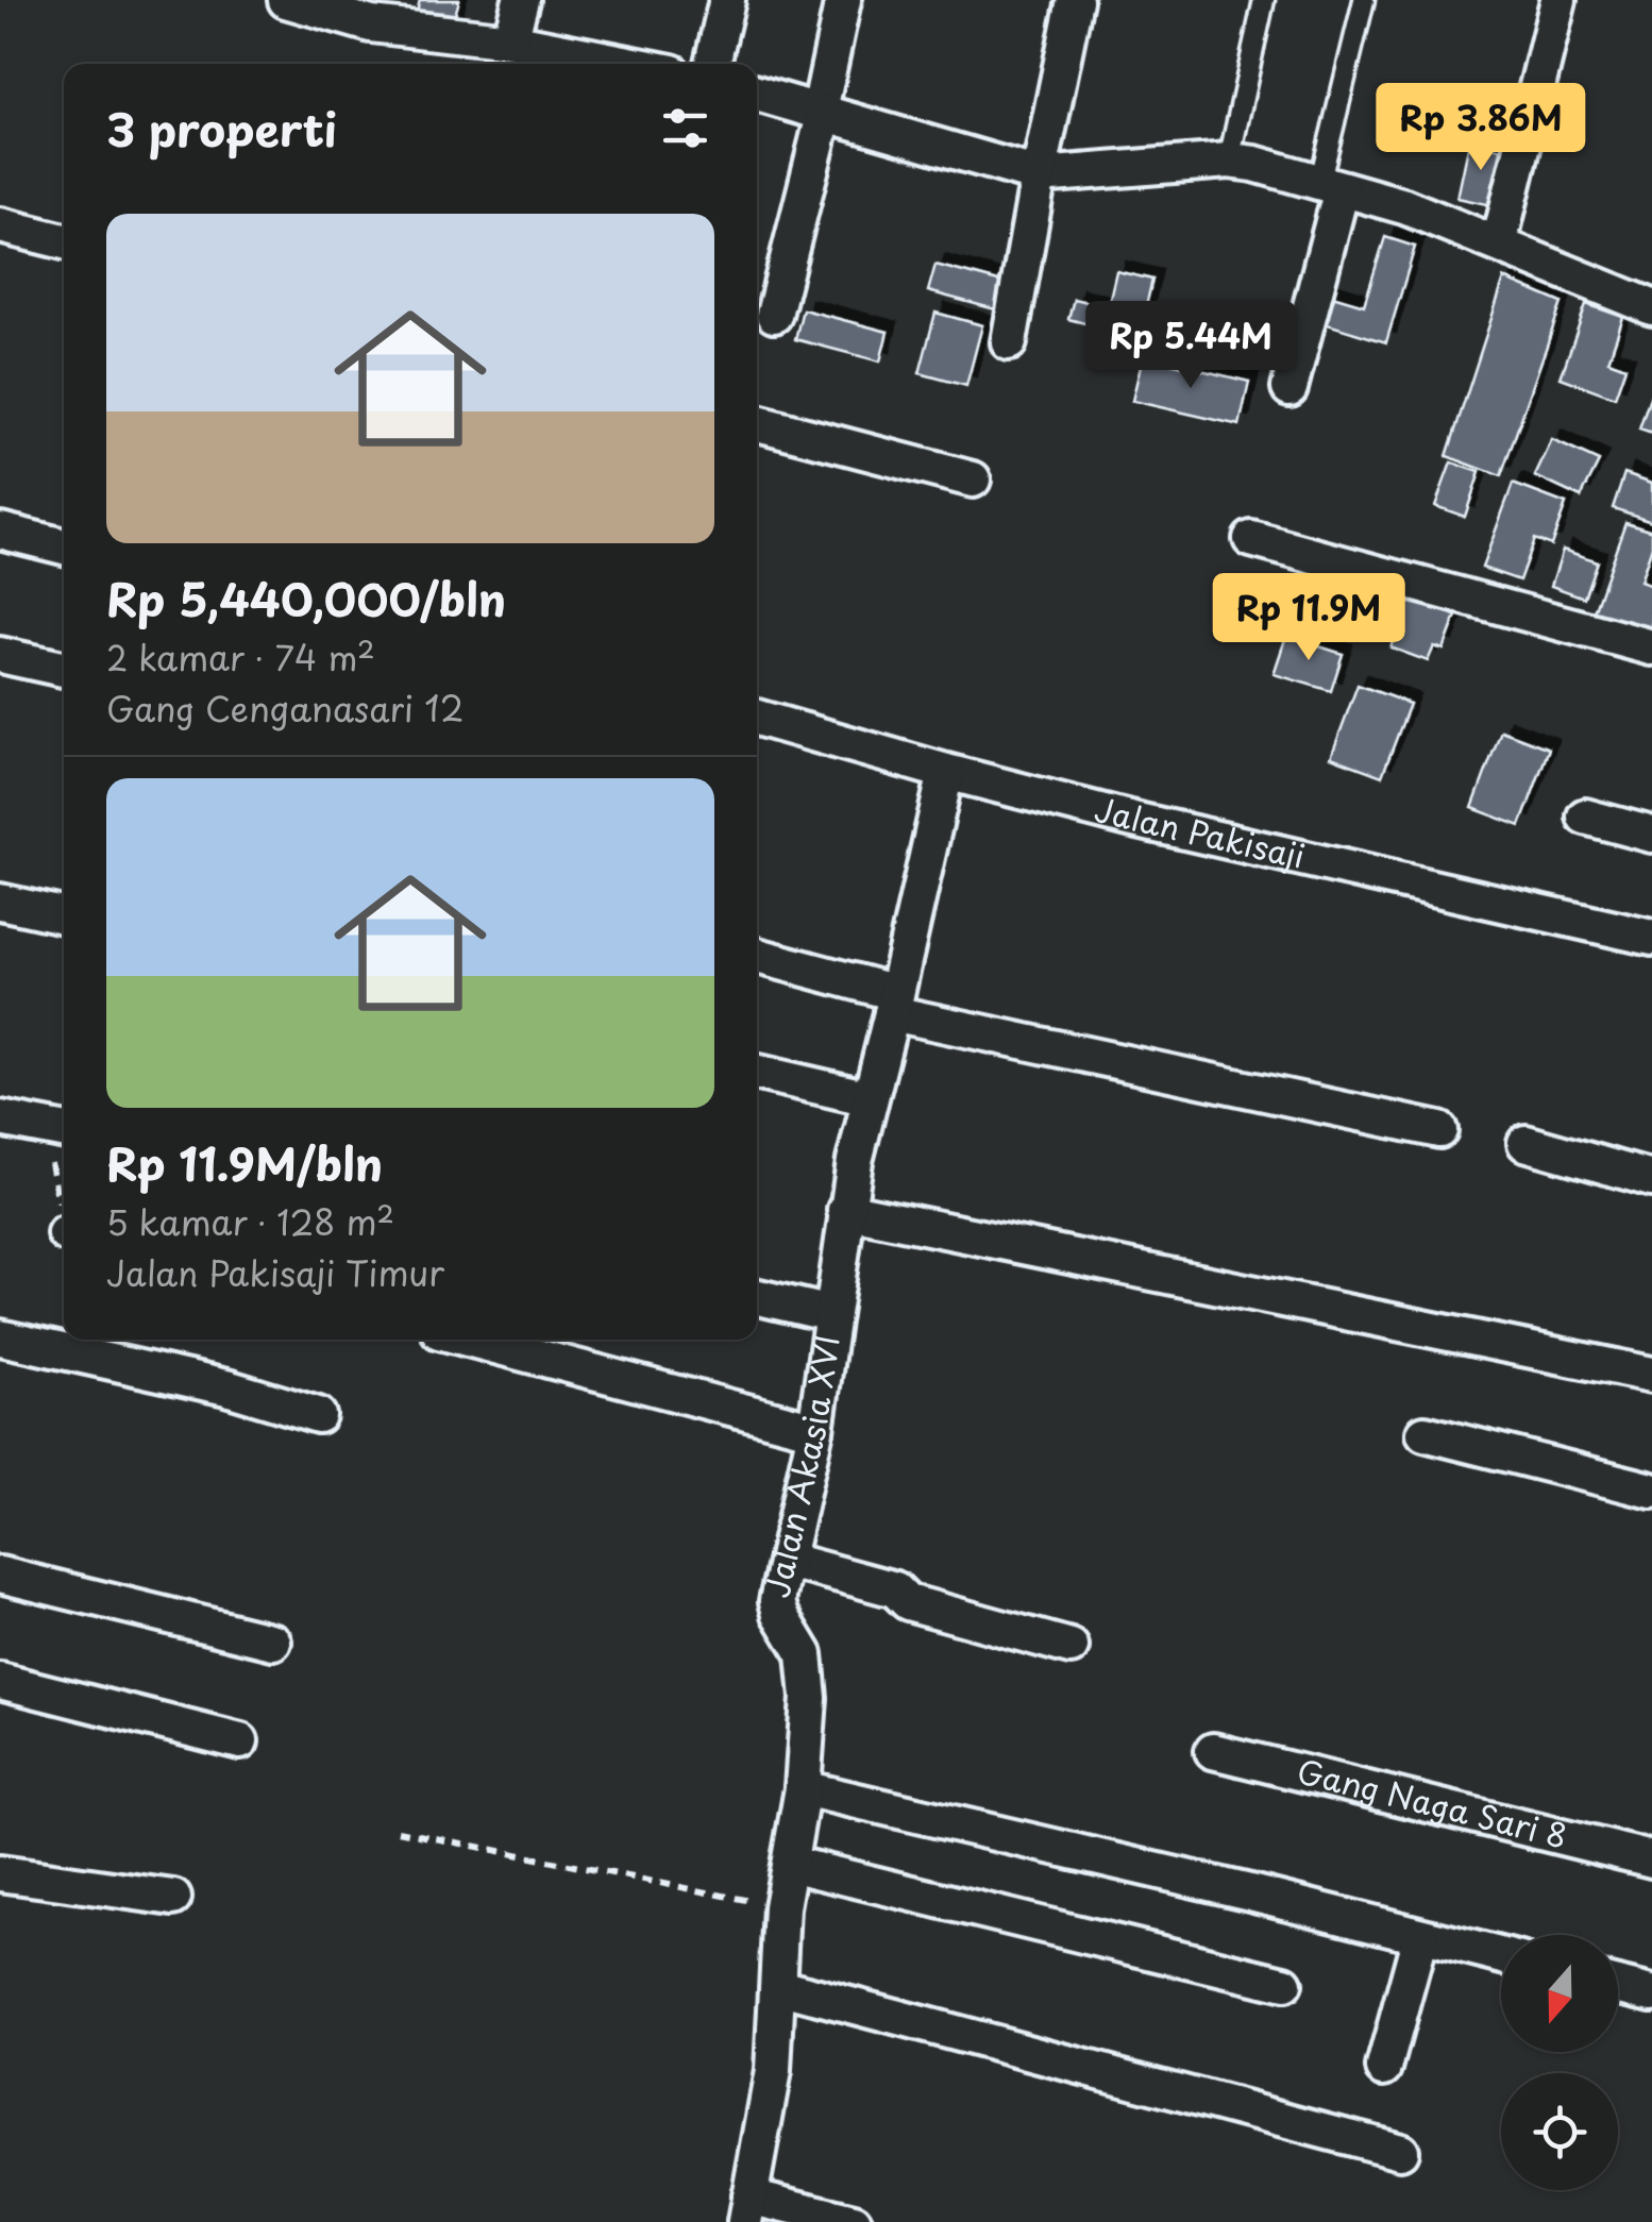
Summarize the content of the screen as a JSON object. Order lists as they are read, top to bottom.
{
  "streets": {
    "street": ["Jalan Pakisaji", "Jalan Akasia XVI", "Gang Naga Sari 8"]
  },
  "crossings": [
    ["Jalan Pakisaji", "Jalan Akasia XVI"]
  ],
  "north": "bottom",
  "page": {
    "heading": "3 properti",
    "price": ["Rp 3.86M", "Rp 5.44M", "Rp 11.9M"],
    "list": [
      {
        "name": "Rp 5,440,000/bln",
        "note": "2 kamar · 74 m² · Gang Cenganasari 12"
      },
      {
        "name": "Rp 11.9M/bln",
        "note": "5 kamar · 128 m² · Jalan Pakisaji Timur"
      }
    ]
  }
}
